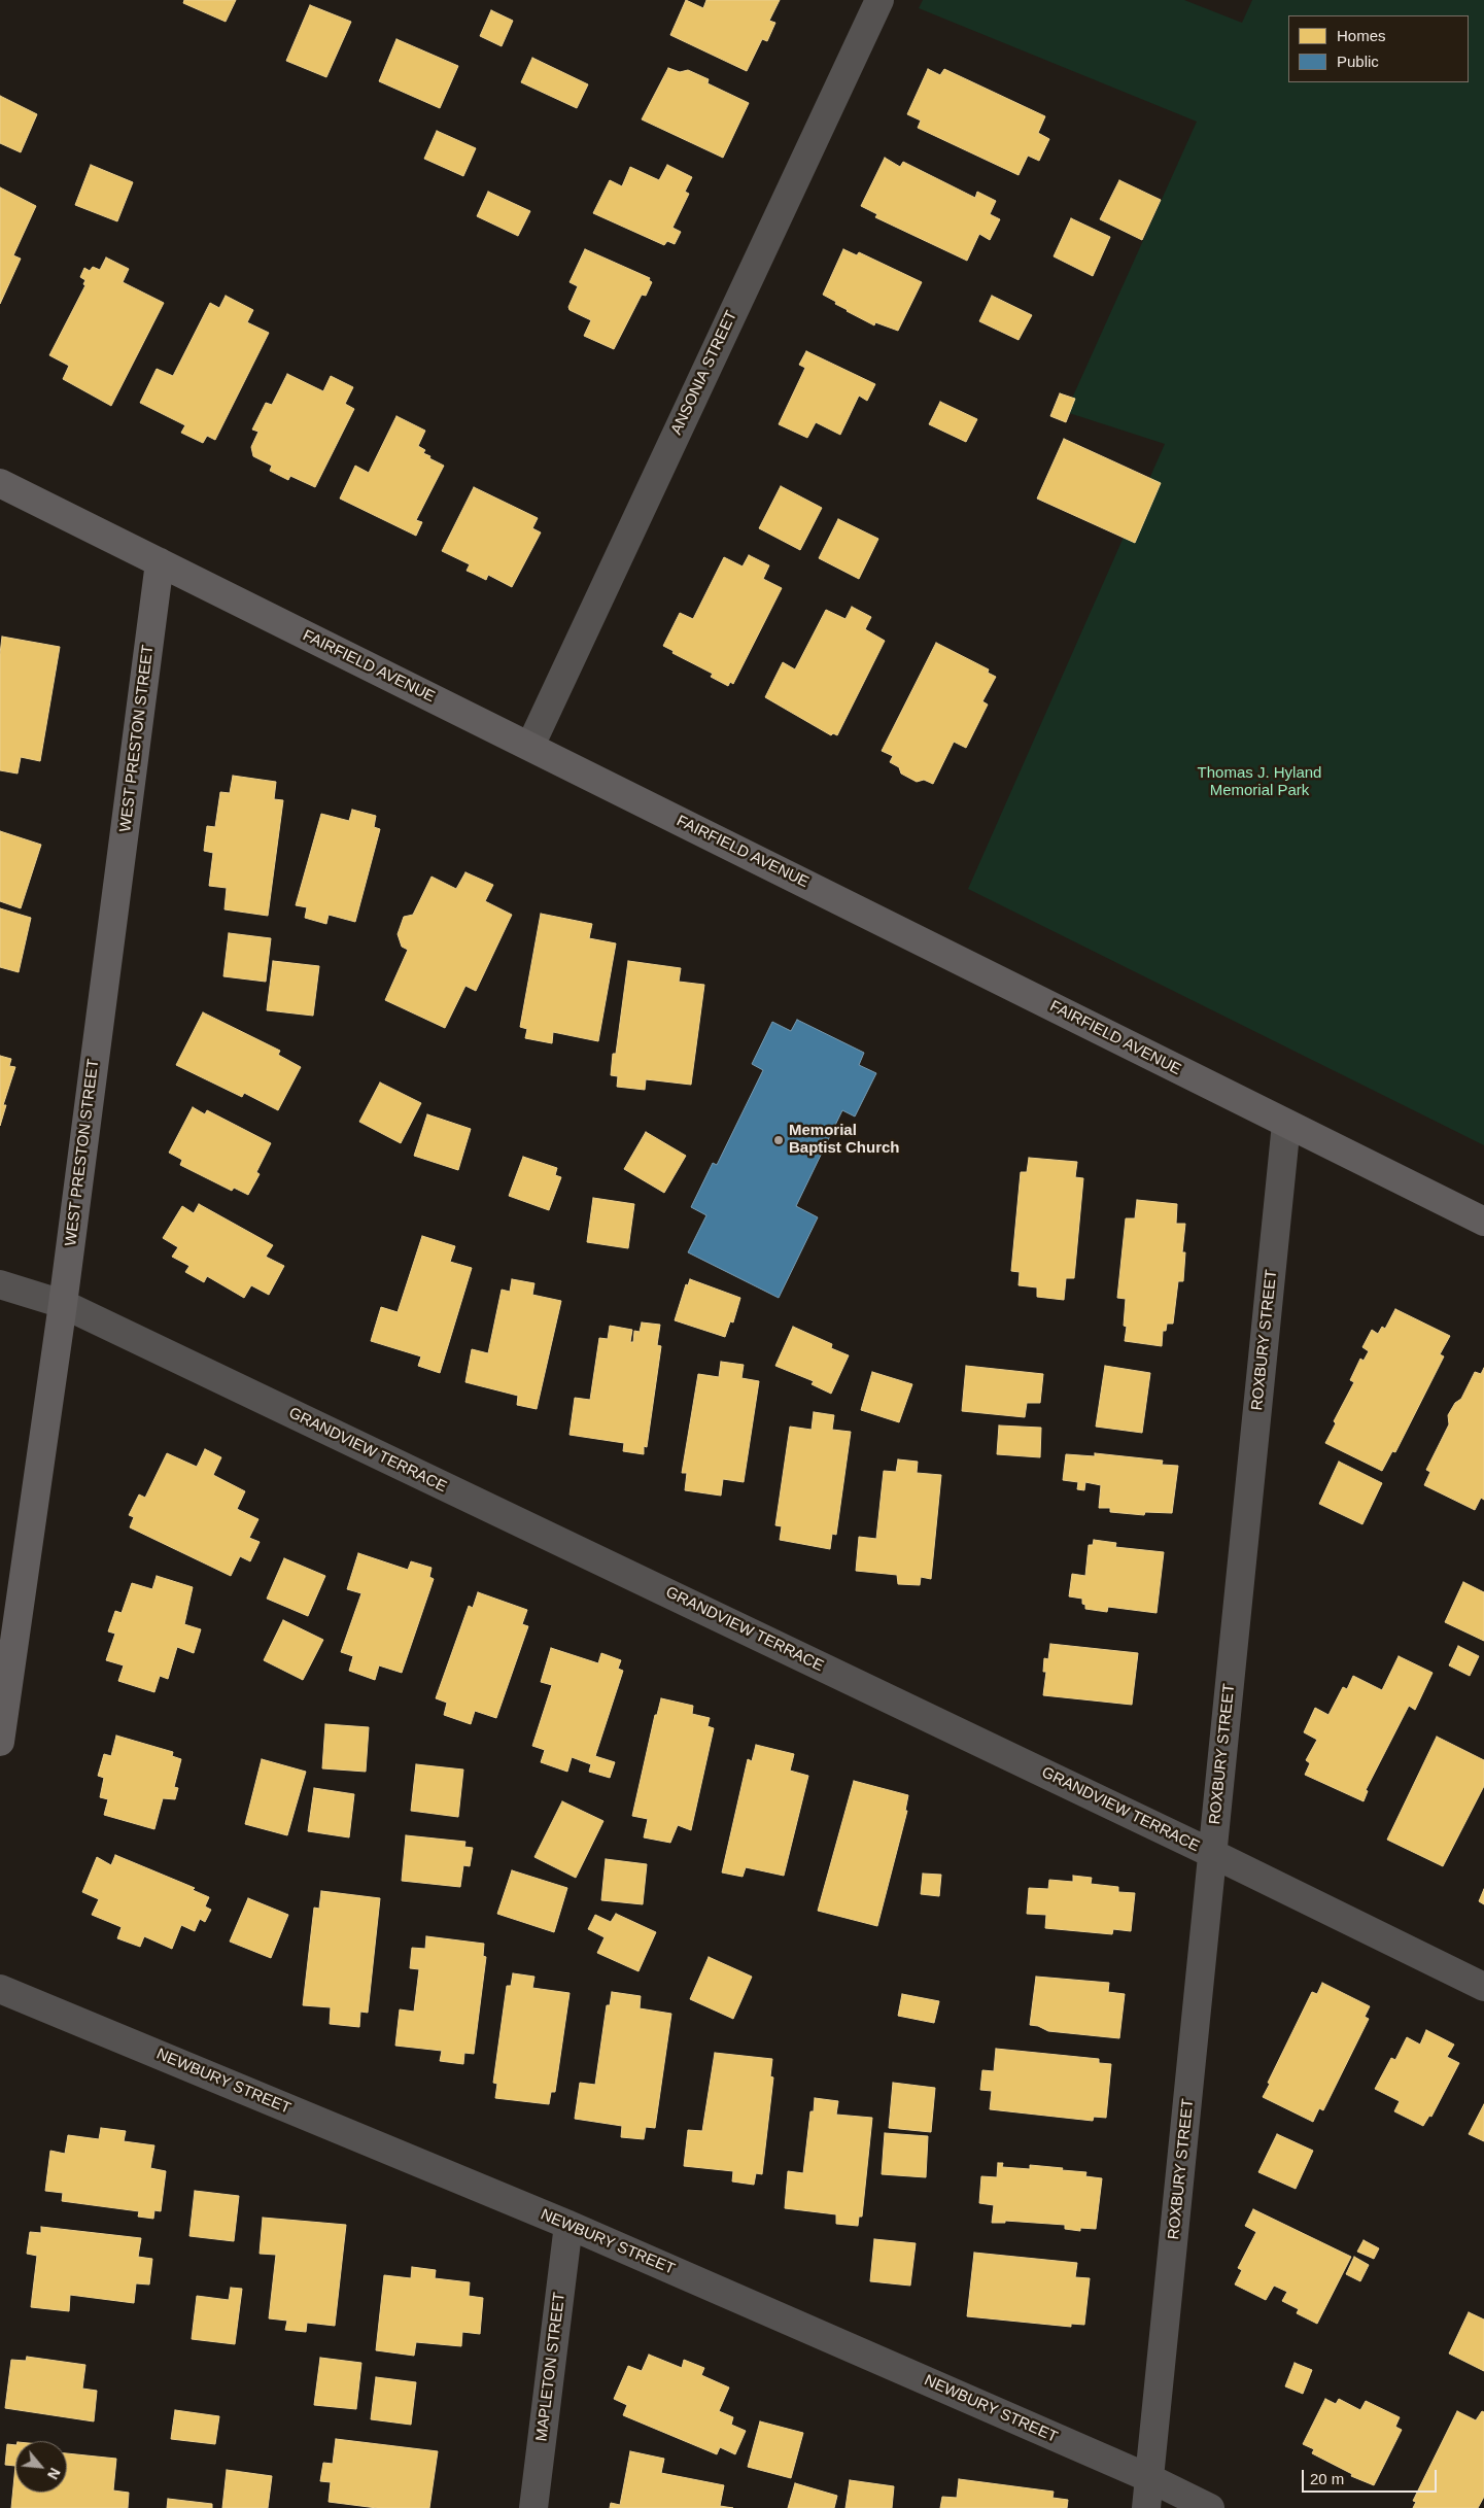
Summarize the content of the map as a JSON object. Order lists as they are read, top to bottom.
{
  "streets": {
    "main road": ["FAIRFIELD AVENUE", "WEST PRESTON STREET"],
    "street": [
      "ANSONIA STREET",
      "ROXBURY STREET",
      "GRANDVIEW TERRACE",
      "NEWBURY STREET",
      "MAPLETON STREET"
    ]
  },
  "crossings": [
    ["ANSONIA STREET", "FAIRFIELD AVENUE"],
    ["FAIRFIELD AVENUE", "WEST PRESTON STREET"],
    ["FAIRFIELD AVENUE", "ROXBURY STREET"],
    ["WEST PRESTON STREET", "GRANDVIEW TERRACE"],
    ["ROXBURY STREET", "GRANDVIEW TERRACE"],
    ["ROXBURY STREET", "NEWBURY STREET"],
    ["NEWBURY STREET", "MAPLETON STREET"]
  ],
  "parks": ["Thomas J. Hyland Memorial Park"],
  "places": ["Memorial Baptist Church"],
  "legend": ["Homes", "Public"],
  "scale_bar": "20 m",
  "north": "bottom right"
}
